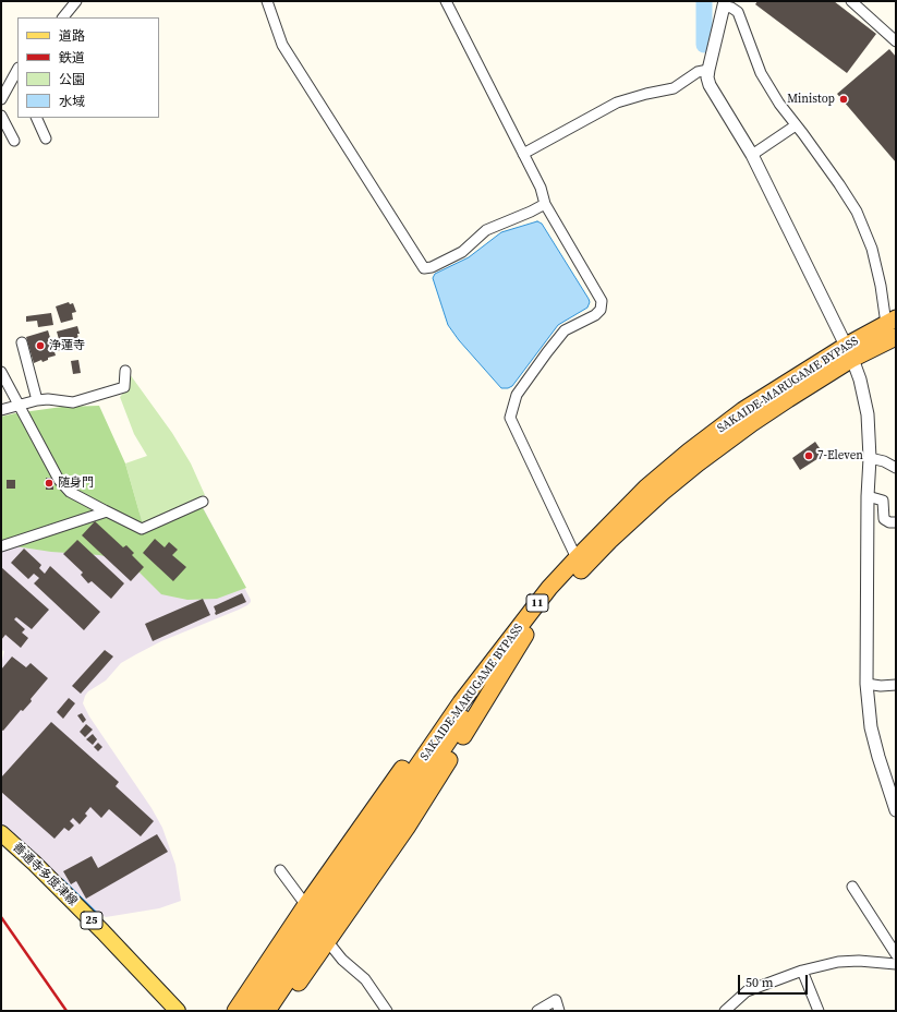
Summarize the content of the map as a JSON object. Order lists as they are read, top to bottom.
{
  "streets": {
    "highway": ["SAKAIDE-MARUGAME BYPASS", "11"],
    "main road": ["善通寺多度津線", "25"]
  },
  "places": [
    "Ministop",
    "浄蓮寺",
    "7-Eleven",
    "随身門"
  ],
  "legend": [
    "道路",
    "鉄道",
    "公園",
    "水域"
  ],
  "scale_bar": "50 m"
}
